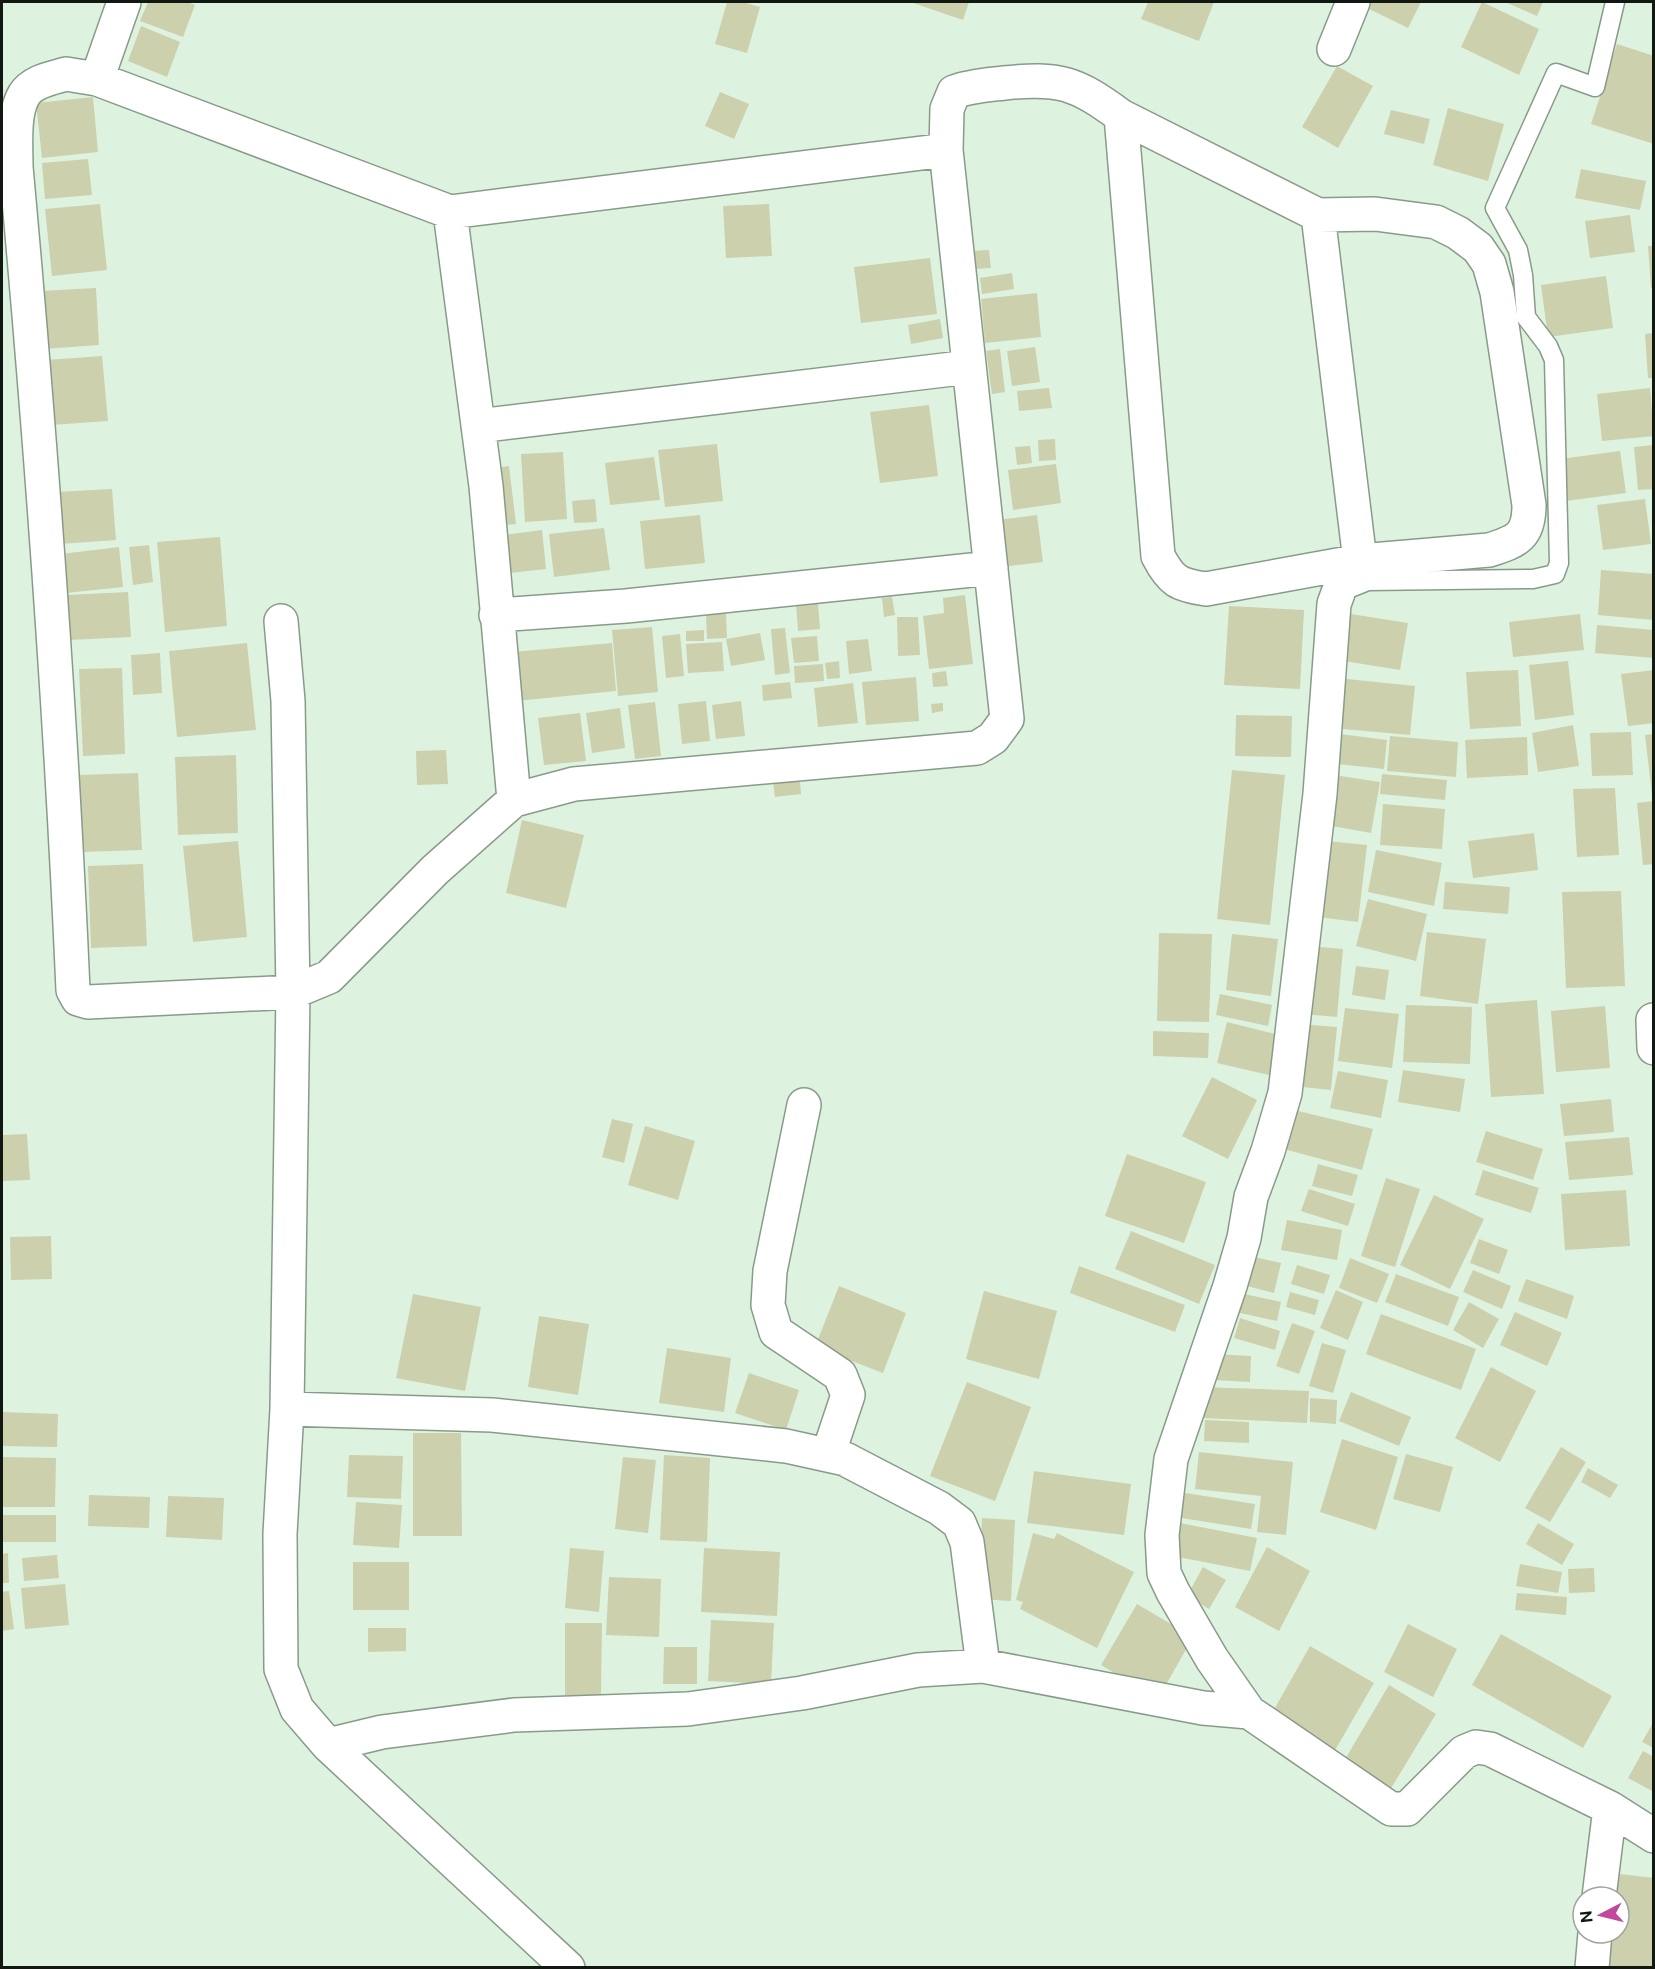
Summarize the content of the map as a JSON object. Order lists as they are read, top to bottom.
{
  "north": "left"
}
